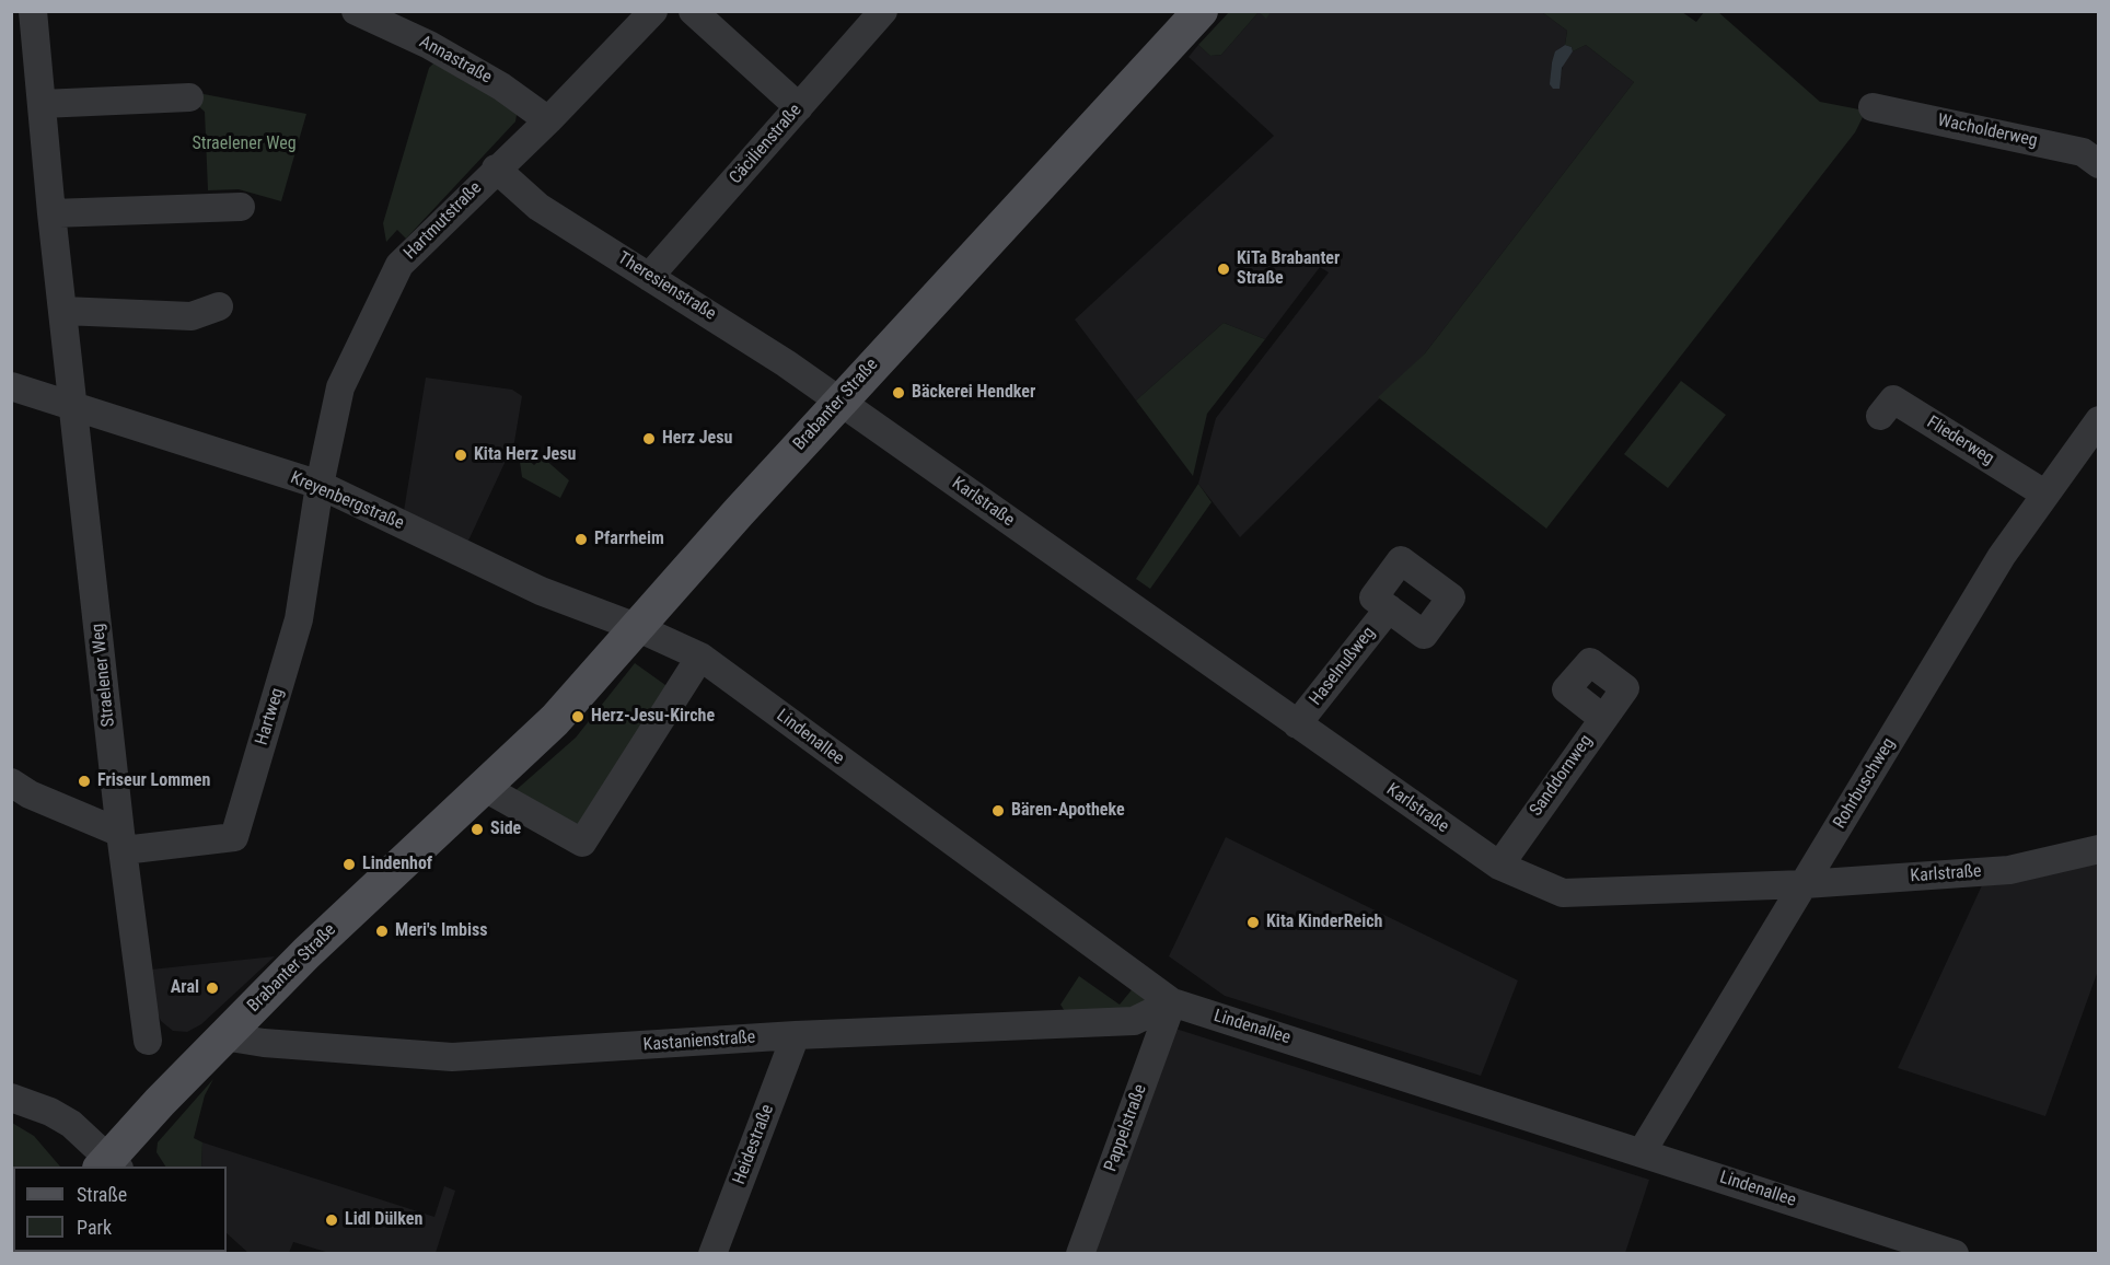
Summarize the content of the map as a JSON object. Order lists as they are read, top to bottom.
{
  "streets": {
    "main road": ["Brabanter Straße"],
    "street": [
      "Annastraße",
      "Wacholderweg",
      "Cäcilienstraße",
      "Hartmutstraße",
      "Theresienstraße",
      "Fliederweg",
      "Kreyenbergstraße",
      "Karlstraße",
      "Haselnußweg",
      "Straelener Weg",
      "Hartweg",
      "Lindenallee",
      "Sanddornweg",
      "Rohrbuschweg",
      "Kastanienstraße",
      "Pappelstraße",
      "Heidestraße"
    ]
  },
  "crossings": [
    ["Annastraße", "Hartmutstraße"],
    ["Cäcilienstraße", "Theresienstraße"],
    ["Hartmutstraße", "Theresienstraße"],
    ["Hartmutstraße", "Kreyenbergstraße"],
    ["Hartmutstraße", "Hartweg"],
    ["Theresienstraße", "Brabanter Straße"],
    ["Theresienstraße", "Karlstraße"],
    ["Brabanter Straße", "Kreyenbergstraße"],
    ["Brabanter Straße", "Karlstraße"],
    ["Brabanter Straße", "Lindenallee"],
    ["Brabanter Straße", "Kastanienstraße"],
    ["Fliederweg", "Rohrbuschweg"],
    ["Kreyenbergstraße", "Straelener Weg"],
    ["Kreyenbergstraße", "Hartweg"],
    ["Kreyenbergstraße", "Lindenallee"],
    ["Karlstraße", "Haselnußweg"],
    ["Karlstraße", "Sanddornweg"],
    ["Karlstraße", "Rohrbuschweg"],
    ["Straelener Weg", "Hartweg"],
    ["Lindenallee", "Rohrbuschweg"],
    ["Lindenallee", "Kastanienstraße"],
    ["Lindenallee", "Pappelstraße"],
    ["Kastanienstraße", "Pappelstraße"],
    ["Kastanienstraße", "Heidestraße"]
  ],
  "parks": ["Straelener Weg"],
  "places": [
    "KiTa Brabanter Straße",
    "Bäckerei Hendker",
    "Herz Jesu",
    "Kita Herz Jesu",
    "Pfarrheim",
    "Herz-Jesu-Kirche",
    "Friseur Lommen",
    "Bären-Apotheke",
    "Side",
    "Lindenhof",
    "Kita KinderReich",
    "Meri's Imbiss",
    "Aral",
    "Lidl Dülken"
  ],
  "legend": ["Straße", "Park"]
}
